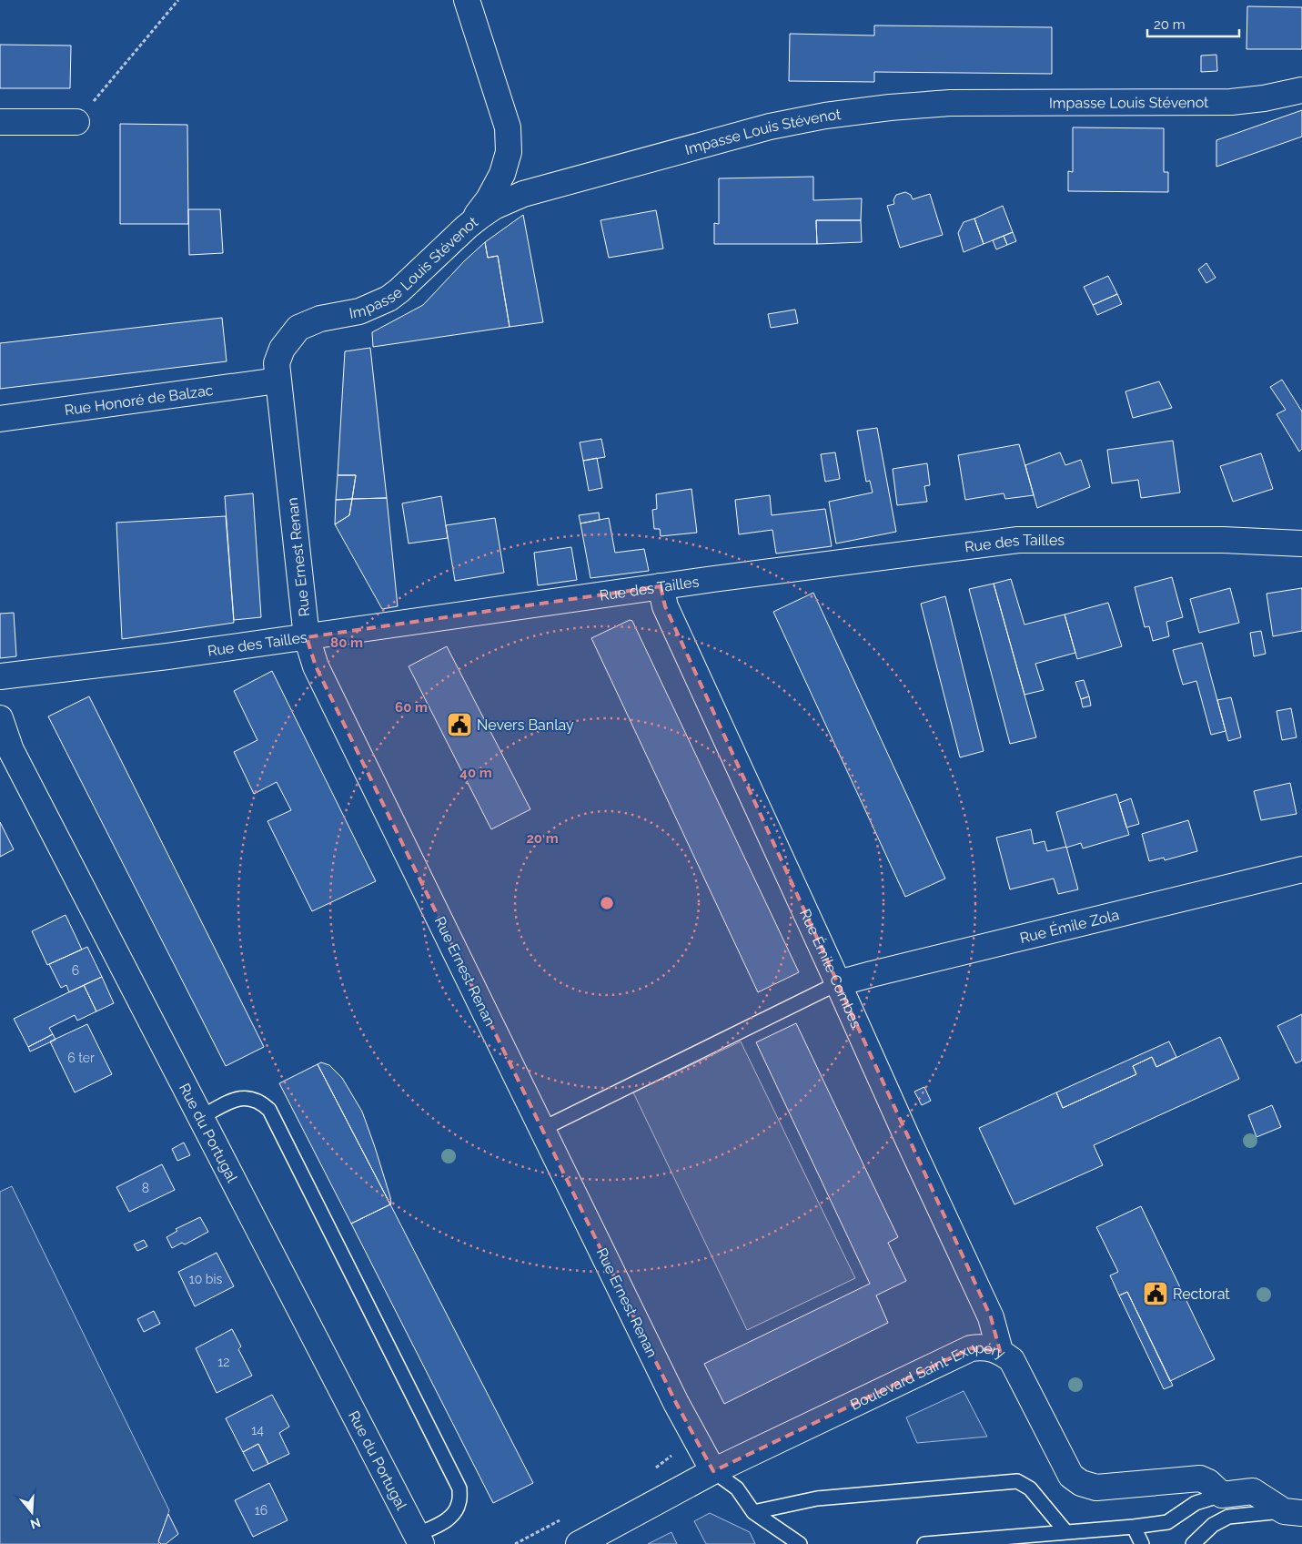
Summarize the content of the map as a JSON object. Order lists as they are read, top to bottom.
{
  "streets": {
    "street": [
      "Impasse Louis Stévenot",
      "Rue Honoré de Balzac",
      "Rue des Tailles",
      "Rue Ernest Renan",
      "Rue Émile Zola",
      "Rue Émile Combes",
      "Rue du Portugal",
      "Boulevard Saint-Exupéry"
    ]
  },
  "crossings": [
    ["Impasse Louis Stévenot", "Rue Ernest Renan"],
    ["Rue Honoré de Balzac", "Rue Ernest Renan"],
    ["Rue des Tailles", "Rue Ernest Renan"],
    ["Rue des Tailles", "Rue Émile Combes"],
    ["Rue Ernest Renan", "Boulevard Saint-Exupéry"],
    ["Rue Émile Zola", "Rue Émile Combes"],
    ["Rue Émile Combes", "Boulevard Saint-Exupéry"]
  ],
  "places": {
    "public building": ["Nevers Banlay", "Rectorat"]
  },
  "house_numbers": [
    "6",
    "6 ter",
    "8",
    "10 bis",
    "12",
    "14",
    "16"
  ],
  "scale_bar": "20 m",
  "north": "bottom",
  "rings": [
    "80 m",
    "60 m",
    "40 m",
    "20 m"
  ]
}
